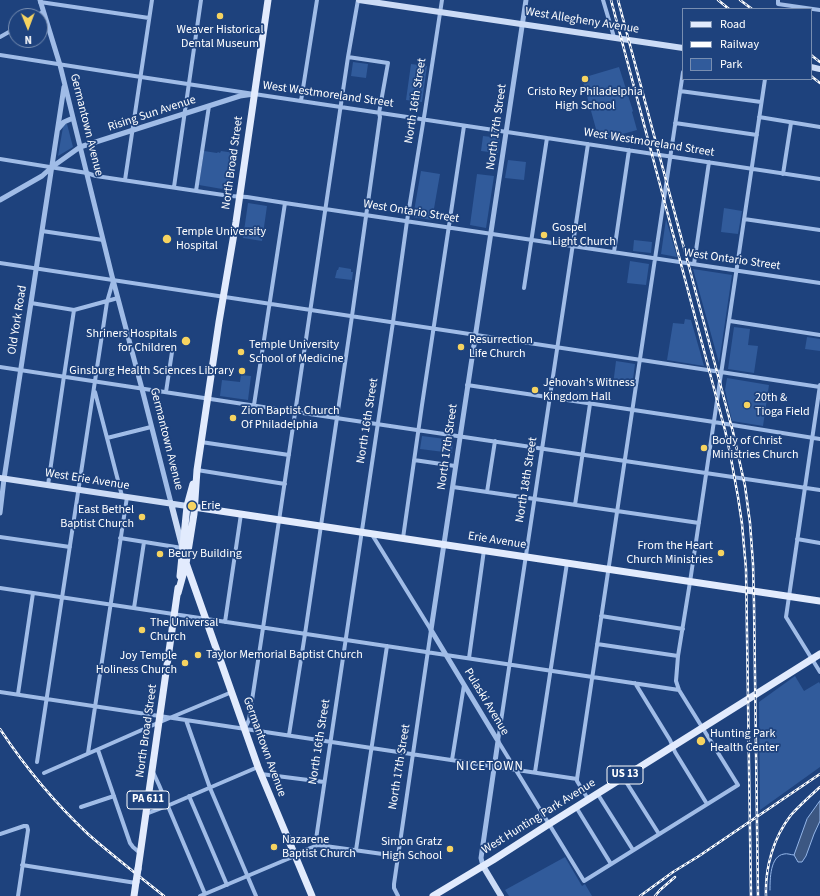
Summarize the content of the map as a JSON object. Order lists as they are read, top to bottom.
{
  "streets": {
    "main road": [
      "West Allegheny Avenue",
      "Germantown Avenue",
      "North Broad Street",
      "West Erie Avenue",
      "Erie Avenue",
      "US 13",
      "PA 611",
      "West Hunting Park Avenue"
    ],
    "street": [
      "West Westmoreland Street",
      "North 16th Street",
      "Rising Sun Avenue",
      "North 17th Street",
      "West Ontario Street",
      "Old York Road",
      "North 18th Street",
      "Pulaski Avenue"
    ]
  },
  "crossings": [
    ["West Allegheny Avenue", "North 16th Street"],
    ["West Allegheny Avenue", "North 17th Street"],
    ["West Westmoreland Street", "North 16th Street"],
    ["West Westmoreland Street", "Rising Sun Avenue"],
    ["West Westmoreland Street", "Germantown Avenue"],
    ["West Westmoreland Street", "North 17th Street"],
    ["West Westmoreland Street", "North Broad Street"],
    ["West Westmoreland Street", "North 18th Street"],
    ["North 16th Street", "West Ontario Street"],
    ["North 16th Street", "Erie Avenue"],
    ["Rising Sun Avenue", "Germantown Avenue"],
    ["Rising Sun Avenue", "North Broad Street"],
    ["Rising Sun Avenue", "West Ontario Street"],
    ["Rising Sun Avenue", "Old York Road"],
    ["Germantown Avenue", "North Broad Street"],
    ["Germantown Avenue", "West Ontario Street"],
    ["Germantown Avenue", "Old York Road"],
    ["Germantown Avenue", "West Erie Avenue"],
    ["Germantown Avenue", "Erie Avenue"],
    ["North 17th Street", "West Ontario Street"],
    ["North 17th Street", "Erie Avenue"],
    ["North 17th Street", "Pulaski Avenue"],
    ["North Broad Street", "West Ontario Street"],
    ["North Broad Street", "Erie Avenue"],
    ["West Ontario Street", "Old York Road"],
    ["West Ontario Street", "North 18th Street"],
    ["Old York Road", "West Erie Avenue"],
    ["West Erie Avenue", "Erie Avenue"],
    ["North 18th Street", "Erie Avenue"],
    ["North 18th Street", "Pulaski Avenue"],
    ["North 18th Street", "West Hunting Park Avenue"],
    ["Erie Avenue", "Pulaski Avenue"],
    ["Pulaski Avenue", "West Hunting Park Avenue"]
  ],
  "districts": ["NICETOWN"],
  "places": [
    "Weaver Historical Dental Museum",
    "Cristo Rey Philadelphia High School",
    "Gospel Light Church",
    "Temple University Hospital",
    "Shriners Hospitals for Children",
    "Resurrection Life Church",
    "Temple University School of Medicine",
    "Ginsburg Health Sciences Library",
    "Jehovah's Witness Kingdom Hall",
    "20th & Tioga Field",
    "Zion Baptist Church Of Philadelphia",
    "Body of Christ Ministries Church",
    "Erie",
    "East Bethel Baptist Church",
    "From the Heart Church Ministries",
    "Beury Building",
    "The Universal Church",
    "Taylor Memorial Baptist Church",
    "Joy Temple Holiness Church",
    "Hunting Park Health Center",
    "Nazarene Baptist Church",
    "Simon Gratz High School"
  ],
  "legend": ["Road", "Railway", "Park"],
  "north": "bottom"
}
